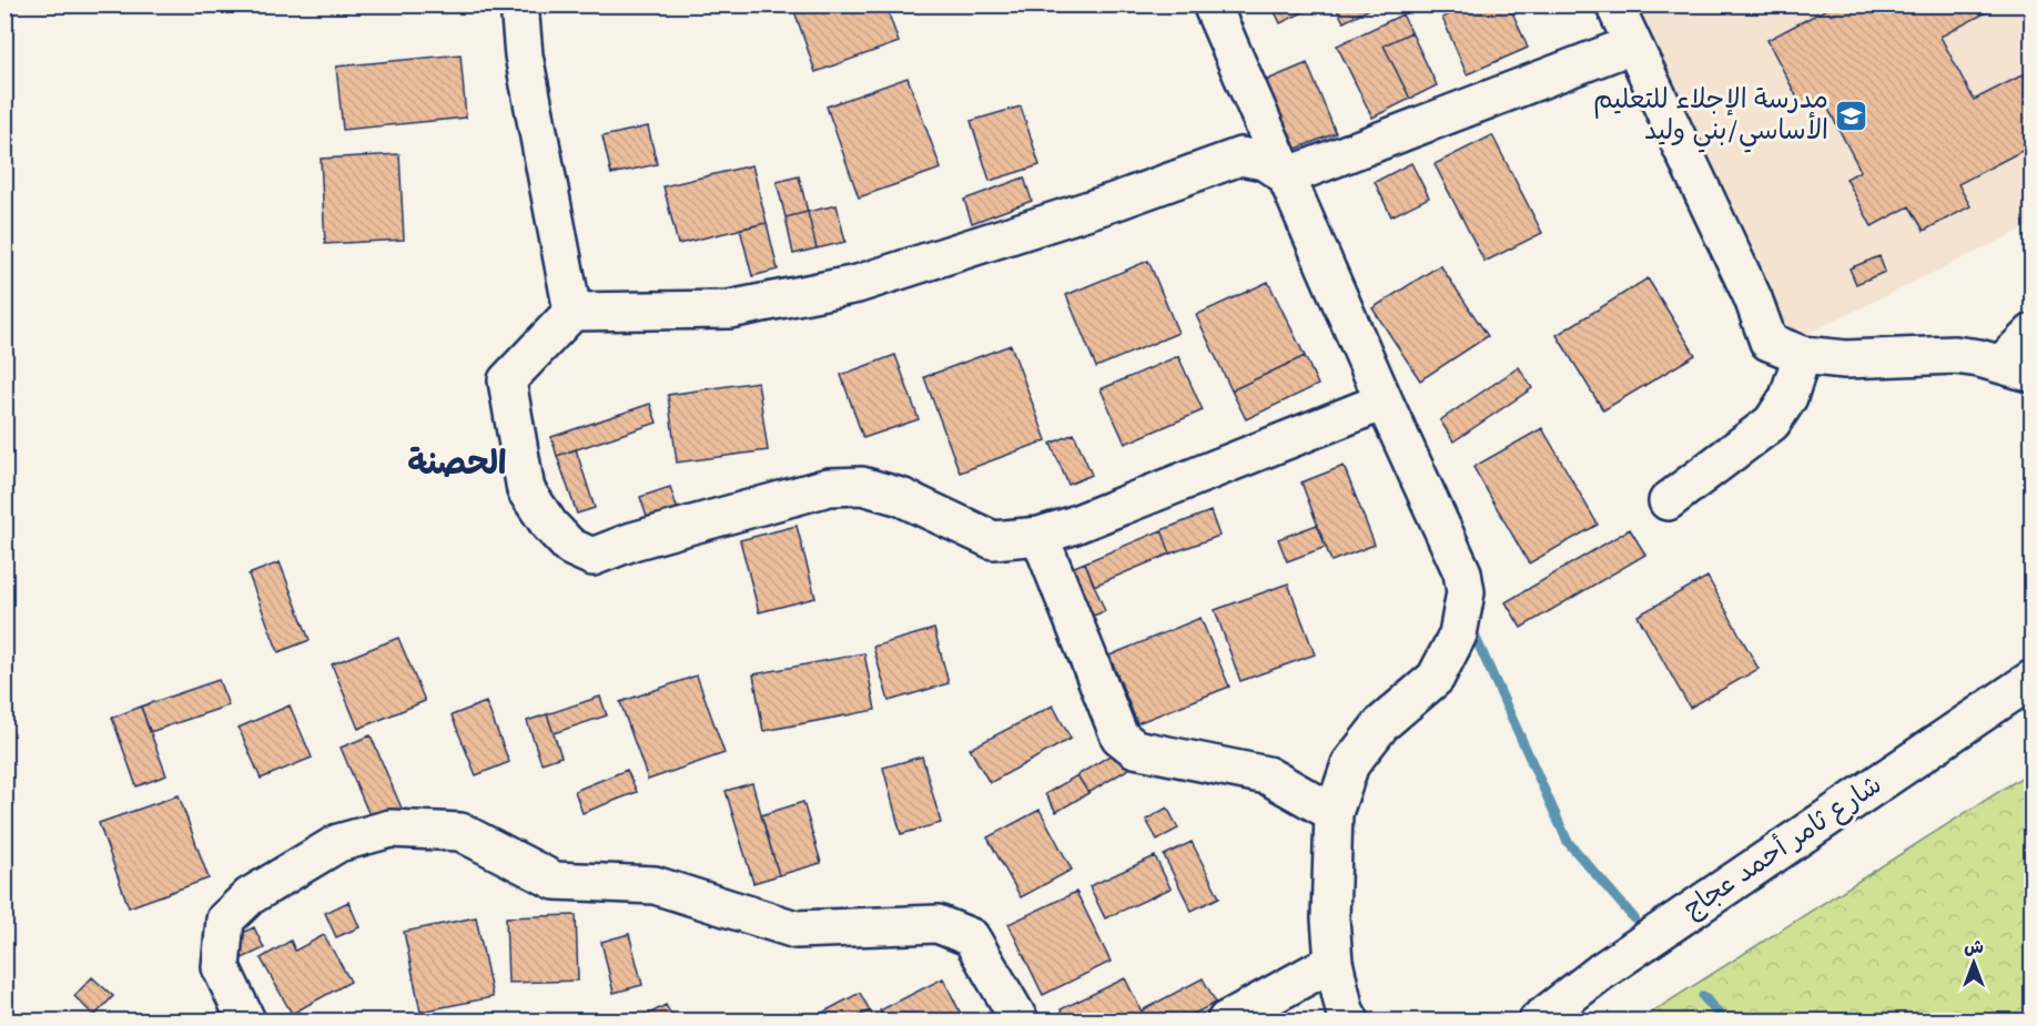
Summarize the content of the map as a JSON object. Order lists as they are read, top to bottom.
{
  "streets": {
    "street": ["شارع ثامر أحمد عجاج"]
  },
  "districts": ["الحصنة"],
  "places": {
    "school or university": ["مدرسة الإجلاء للتعليم الأساسي/بني وليد"]
  },
  "north": "top"
}
